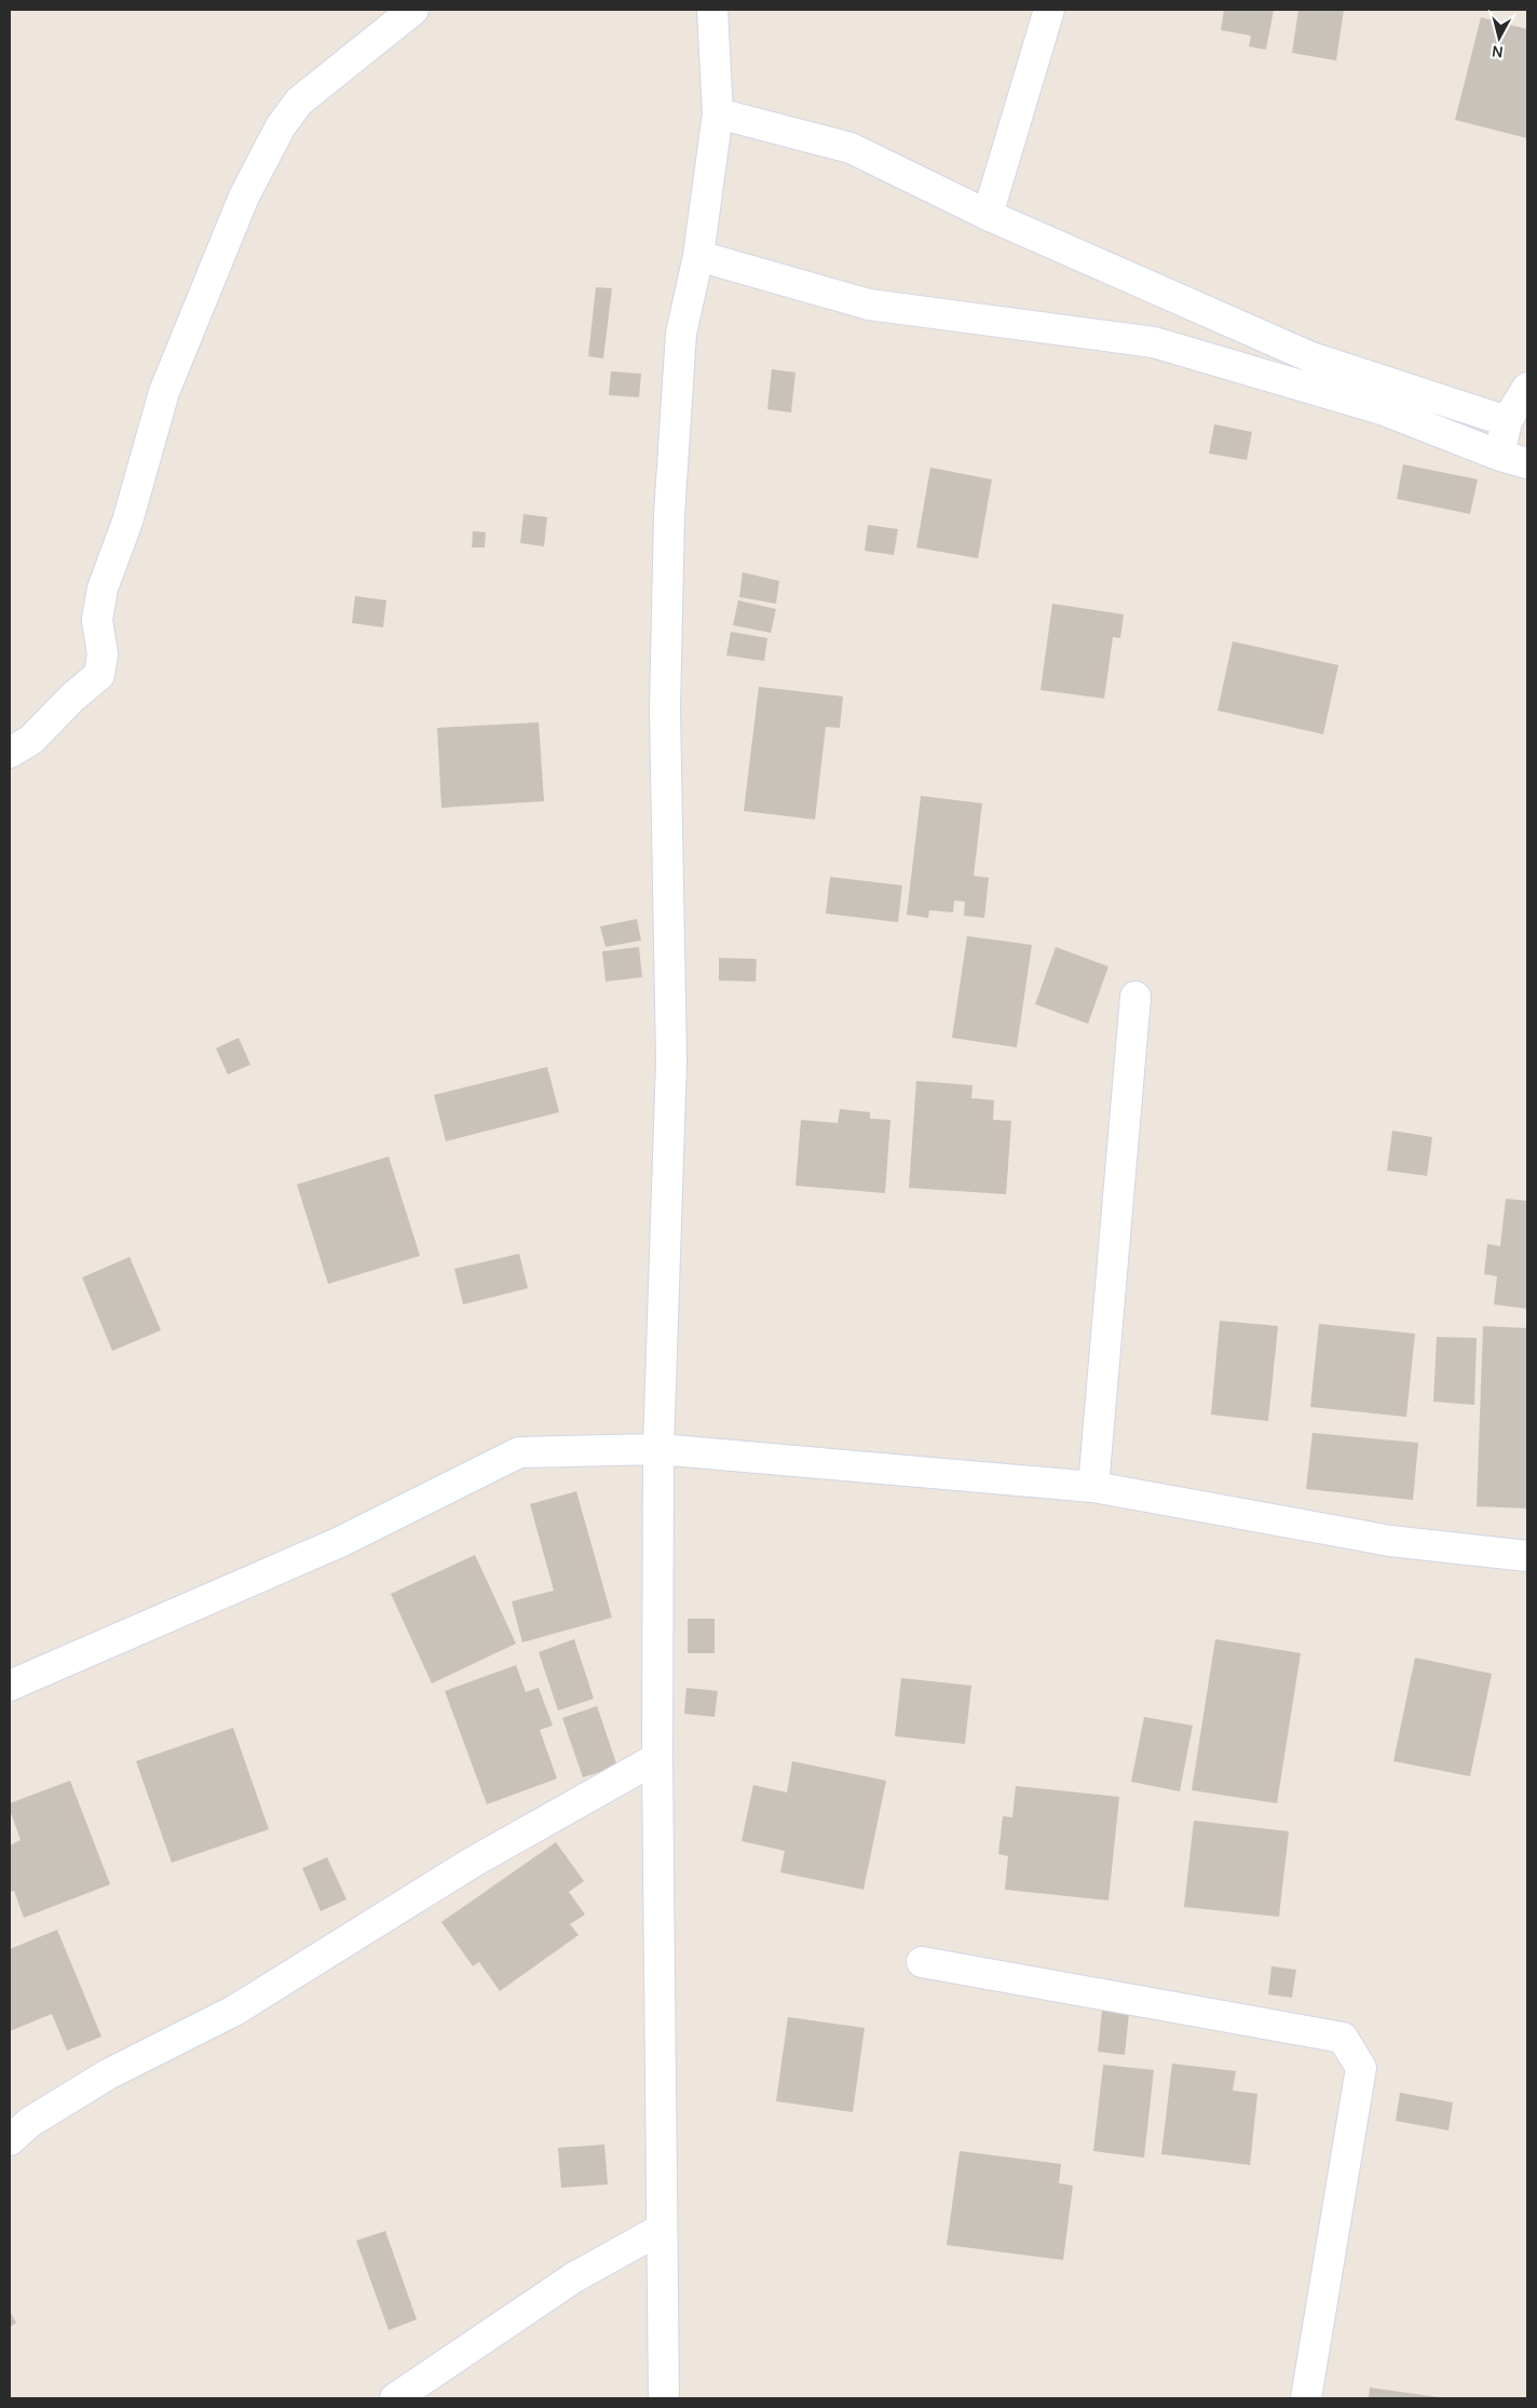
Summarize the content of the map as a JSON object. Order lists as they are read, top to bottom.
{
  "north": "bottom"
}
